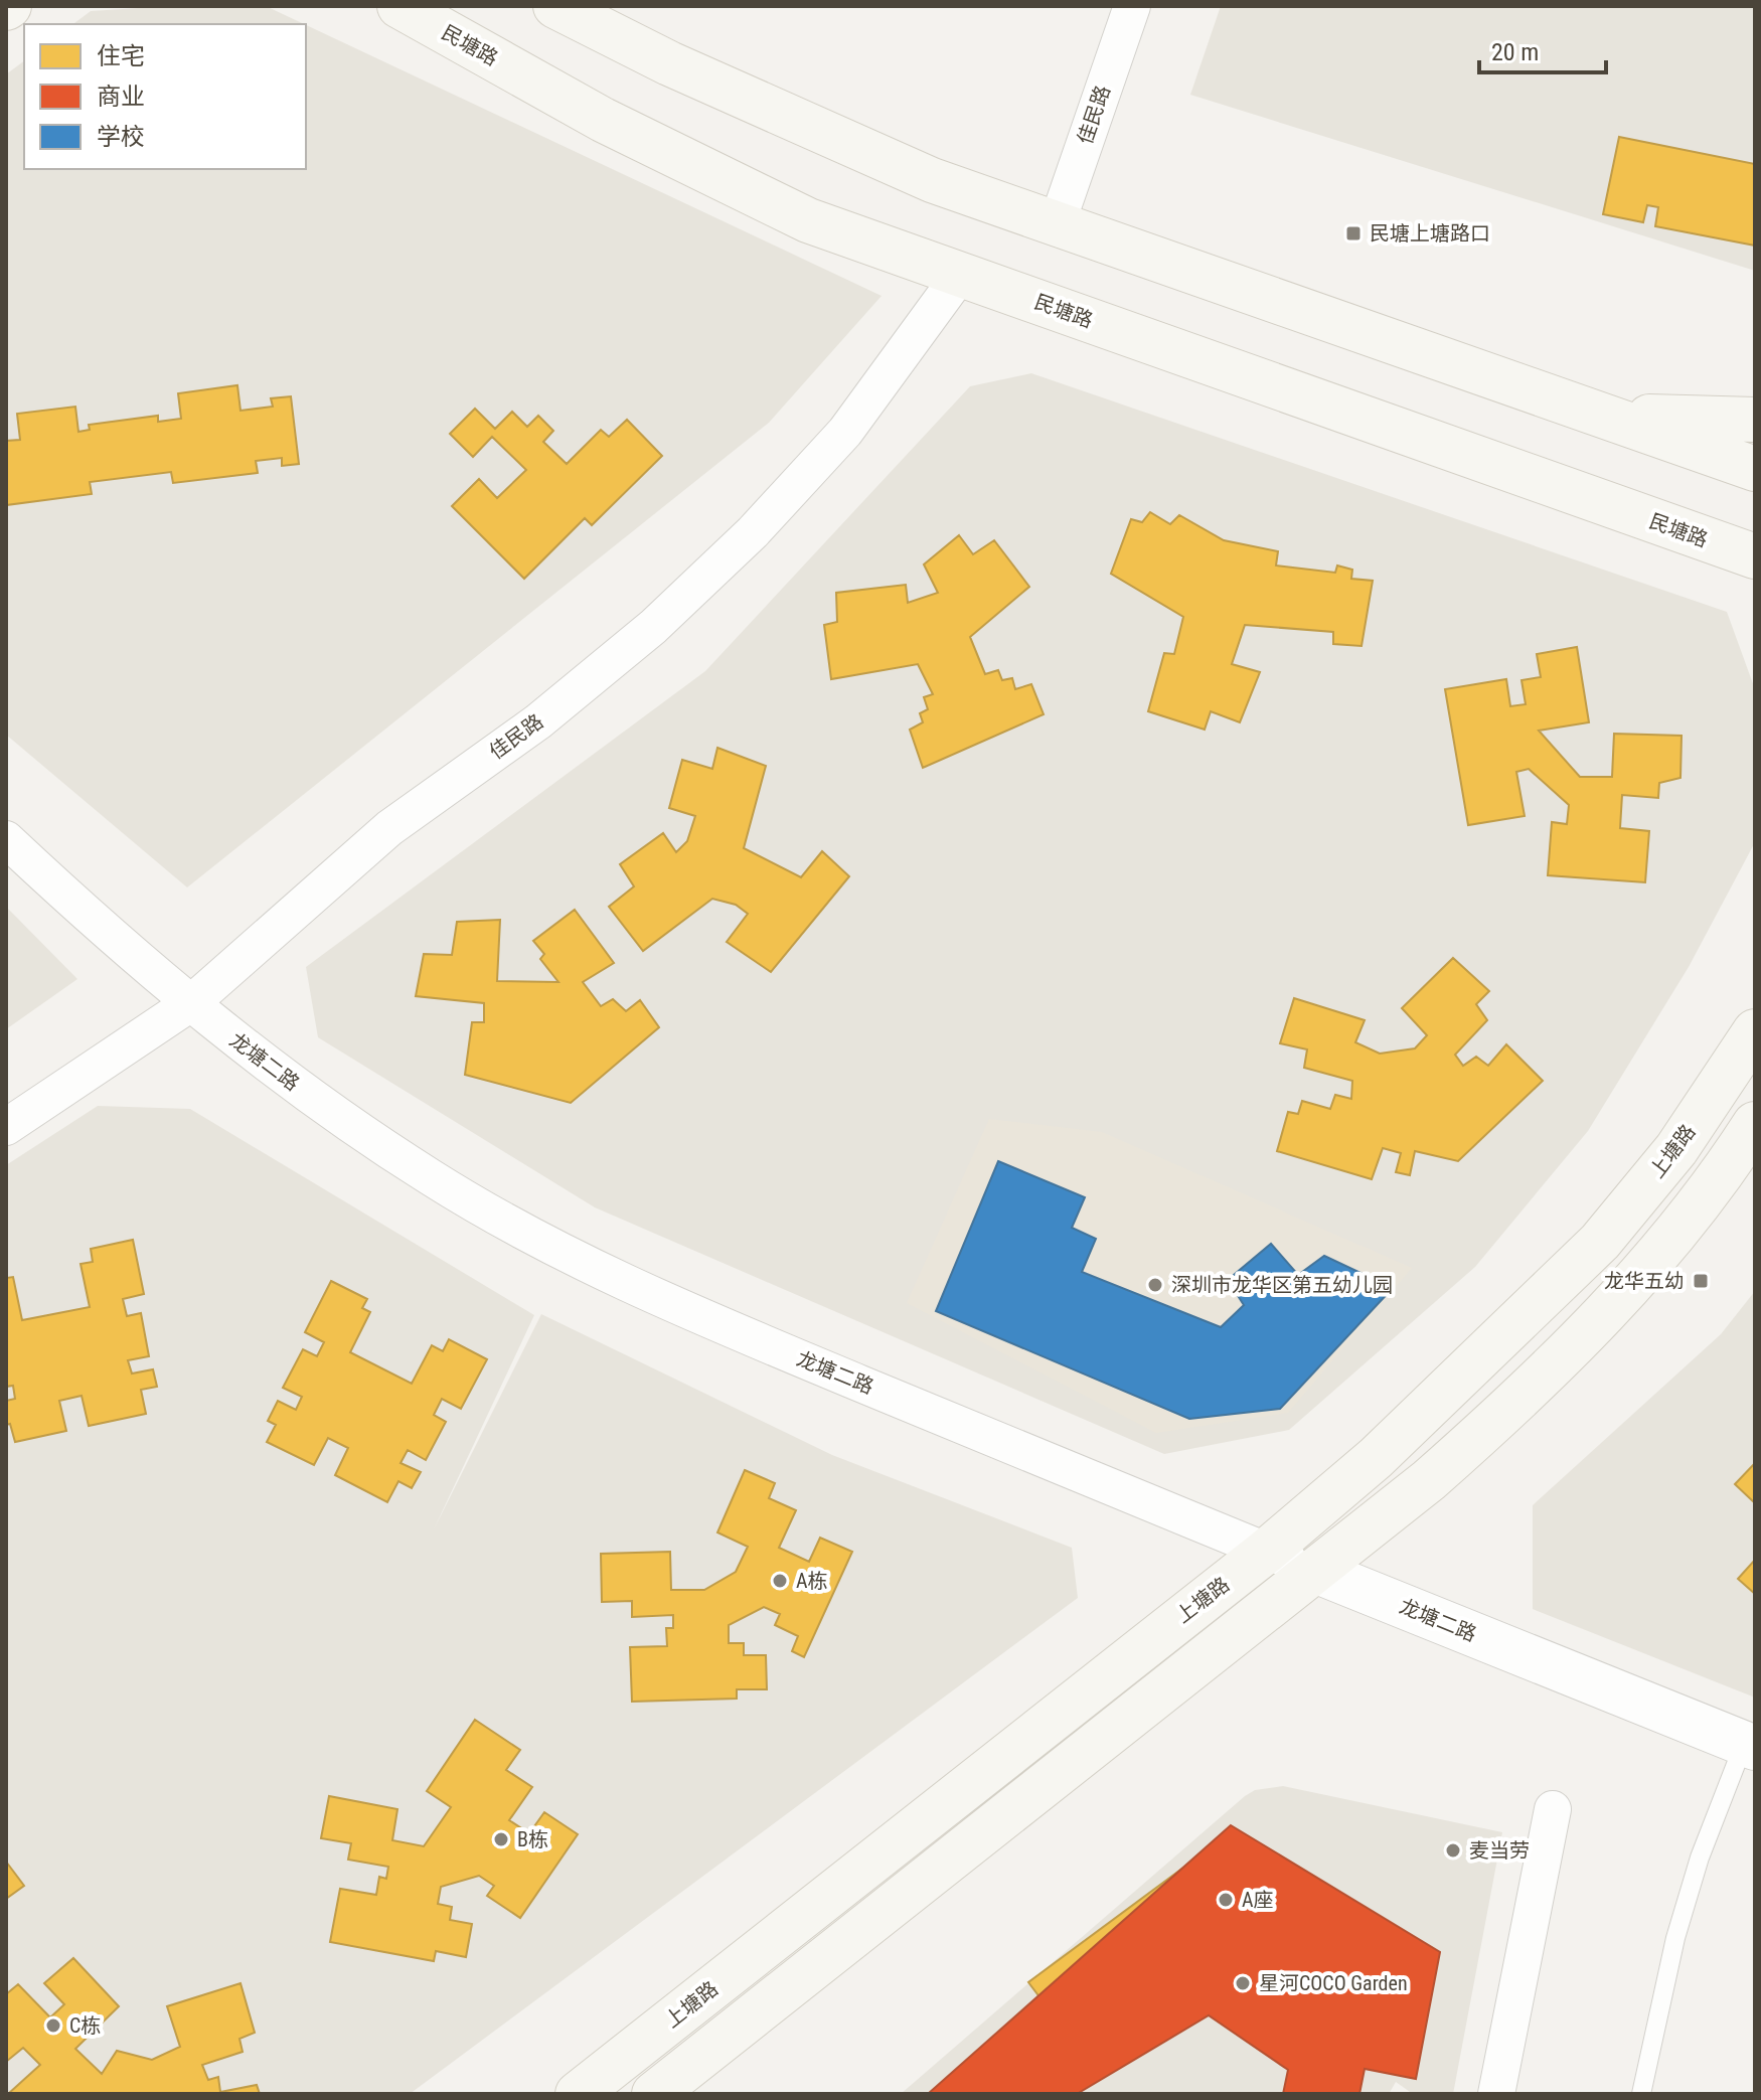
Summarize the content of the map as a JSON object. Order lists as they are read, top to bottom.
{
  "streets": {
    "main road": ["民塘路", "上塘路"],
    "street": ["佳民路", "龙塘二路"]
  },
  "crossings": [
    ["民塘路", "佳民路"],
    ["佳民路", "龙塘二路"],
    ["龙塘二路", "上塘路"]
  ],
  "places": {
    "transit": ["民塘上塘路口", "龙华五幼"],
    "other": [
      "深圳市龙华区第五幼儿园",
      "A栋",
      "B栋",
      "麦当劳",
      "A座",
      "星河COCO Garden",
      "C栋"
    ]
  },
  "legend": ["住宅", "商业", "学校"],
  "scale_bar": "20 m"
}
